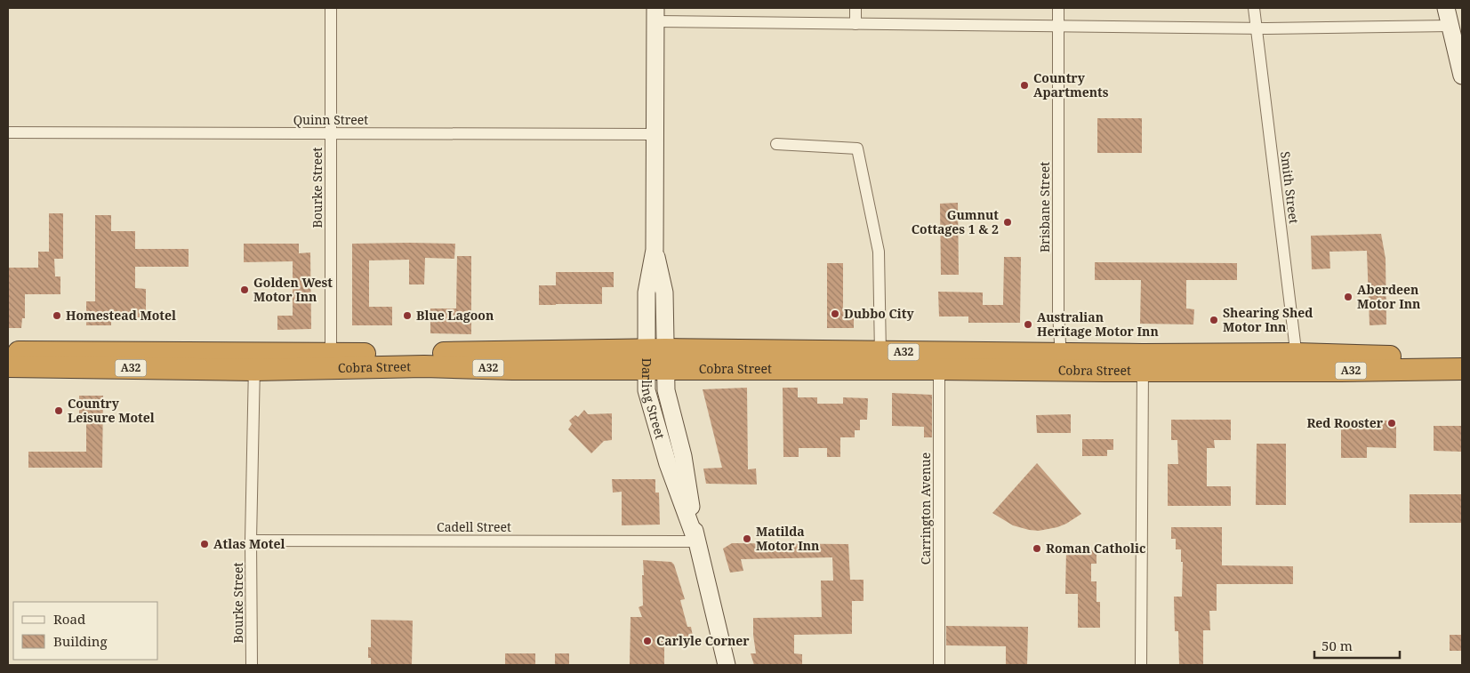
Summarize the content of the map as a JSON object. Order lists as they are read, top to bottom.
{
  "streets": {
    "highway": ["A32", "Cobra Street"],
    "street": [
      "Quinn Street",
      "Bourke Street",
      "Smith Street",
      "Brisbane Street",
      "Darling Street",
      "Carrington Avenue",
      "Cadell Street"
    ]
  },
  "crossings": [
    ["Quinn Street", "Bourke Street"],
    ["Quinn Street", "Darling Street"],
    ["Bourke Street", "Cobra Street"],
    ["Bourke Street", "Cadell Street"],
    ["Smith Street", "Cobra Street"],
    ["Brisbane Street", "Cobra Street"],
    ["Cobra Street", "Darling Street"],
    ["Cobra Street", "Carrington Avenue"],
    ["Darling Street", "Cadell Street"]
  ],
  "places": [
    "Country Apartments",
    "Gumnut Cottages 1 & 2",
    "Golden West Motor Inn",
    "Aberdeen Motor Inn",
    "Dubbo City",
    "Homestead Motel",
    "Blue Lagoon",
    "Shearing Shed Motor Inn",
    "Australian Heritage Motor Inn",
    "Country Leisure Motel",
    "Red Rooster",
    "Matilda Motor Inn",
    "Atlas Motel",
    "Roman Catholic",
    "Carlyle Corner"
  ],
  "legend": ["Road", "Building"],
  "scale_bar": "50 m"
}
